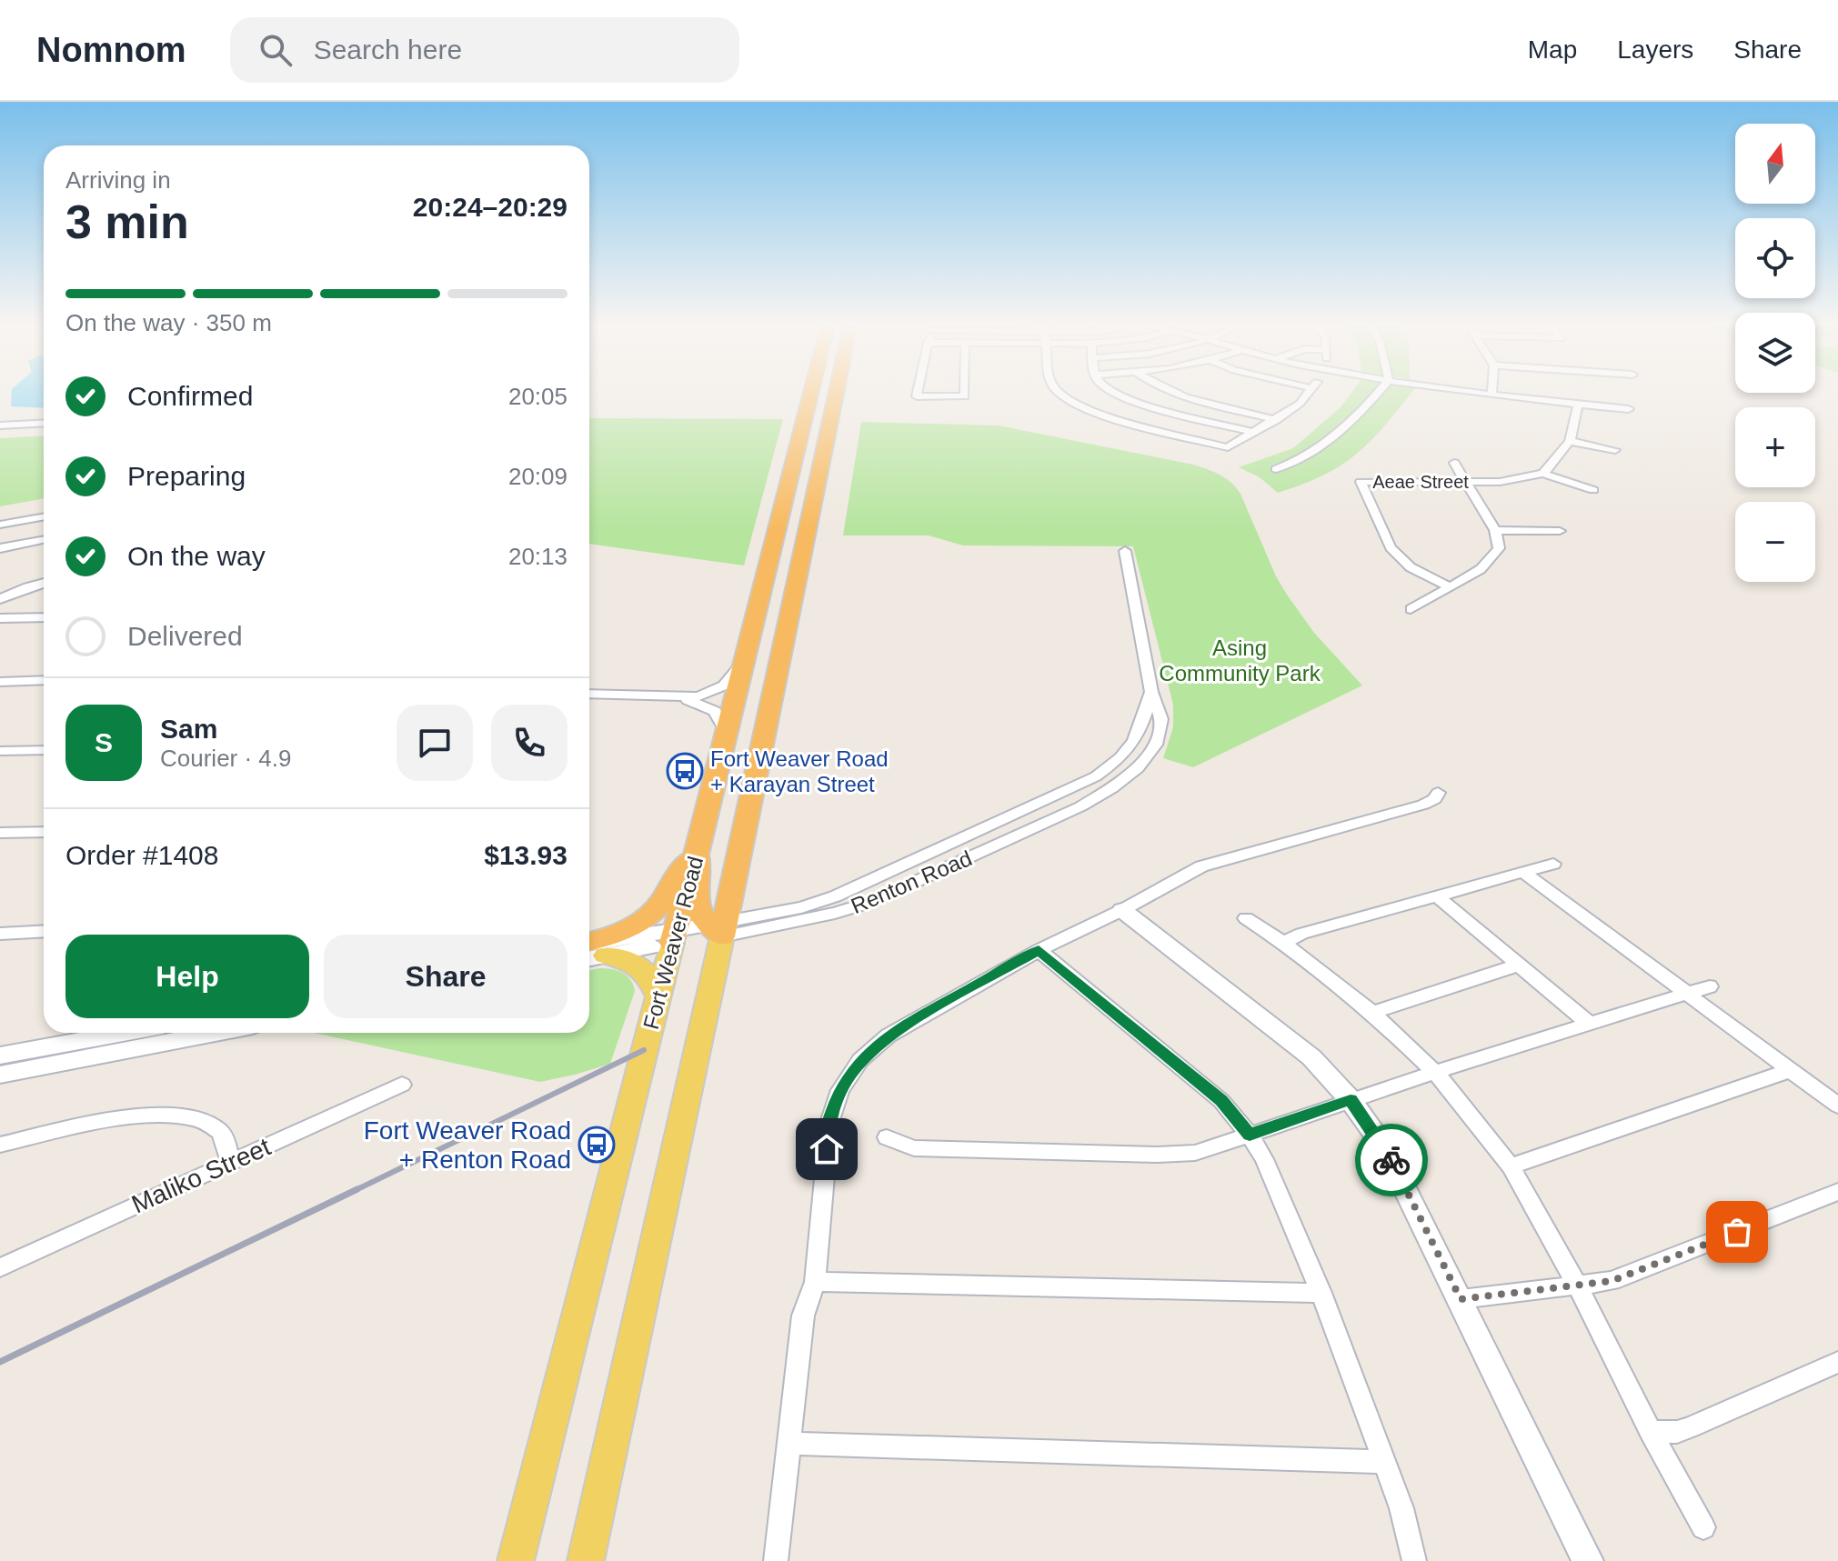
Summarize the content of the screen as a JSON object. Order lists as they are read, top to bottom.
{
  "streets": {
    "highway": ["Fort Weaver Road"],
    "street": ["Aeae Street", "Renton Road", "Maliko Street"]
  },
  "crossings": [
    ["Renton Road", "Fort Weaver Road"]
  ],
  "parks": ["Asing Community Park"],
  "places": {
    "bus stop": ["Fort Weaver Road + Karayan Street", "Fort Weaver Road + Renton Road"]
  },
  "north": "top",
  "page": {
    "header": "Nomnom",
    "search": "Search here",
    "nav": ["Map", "Layers", "Share"],
    "map_buttons": ["+", "−"],
    "heading": ["3 min", "Arriving in", "20:24–20:29"],
    "panel": [
      "Sam",
      "Courier · 4.9",
      "Order #1408",
      "$13.93"
    ],
    "bar": "On the way · 350 m",
    "list": [
      ["Confirmed", "20:05"],
      ["Preparing", "20:09"],
      ["On the way", "20:13"],
      "Delivered"
    ],
    "round": "S",
    "buttons": ["Help", "Share"]
  }
}
